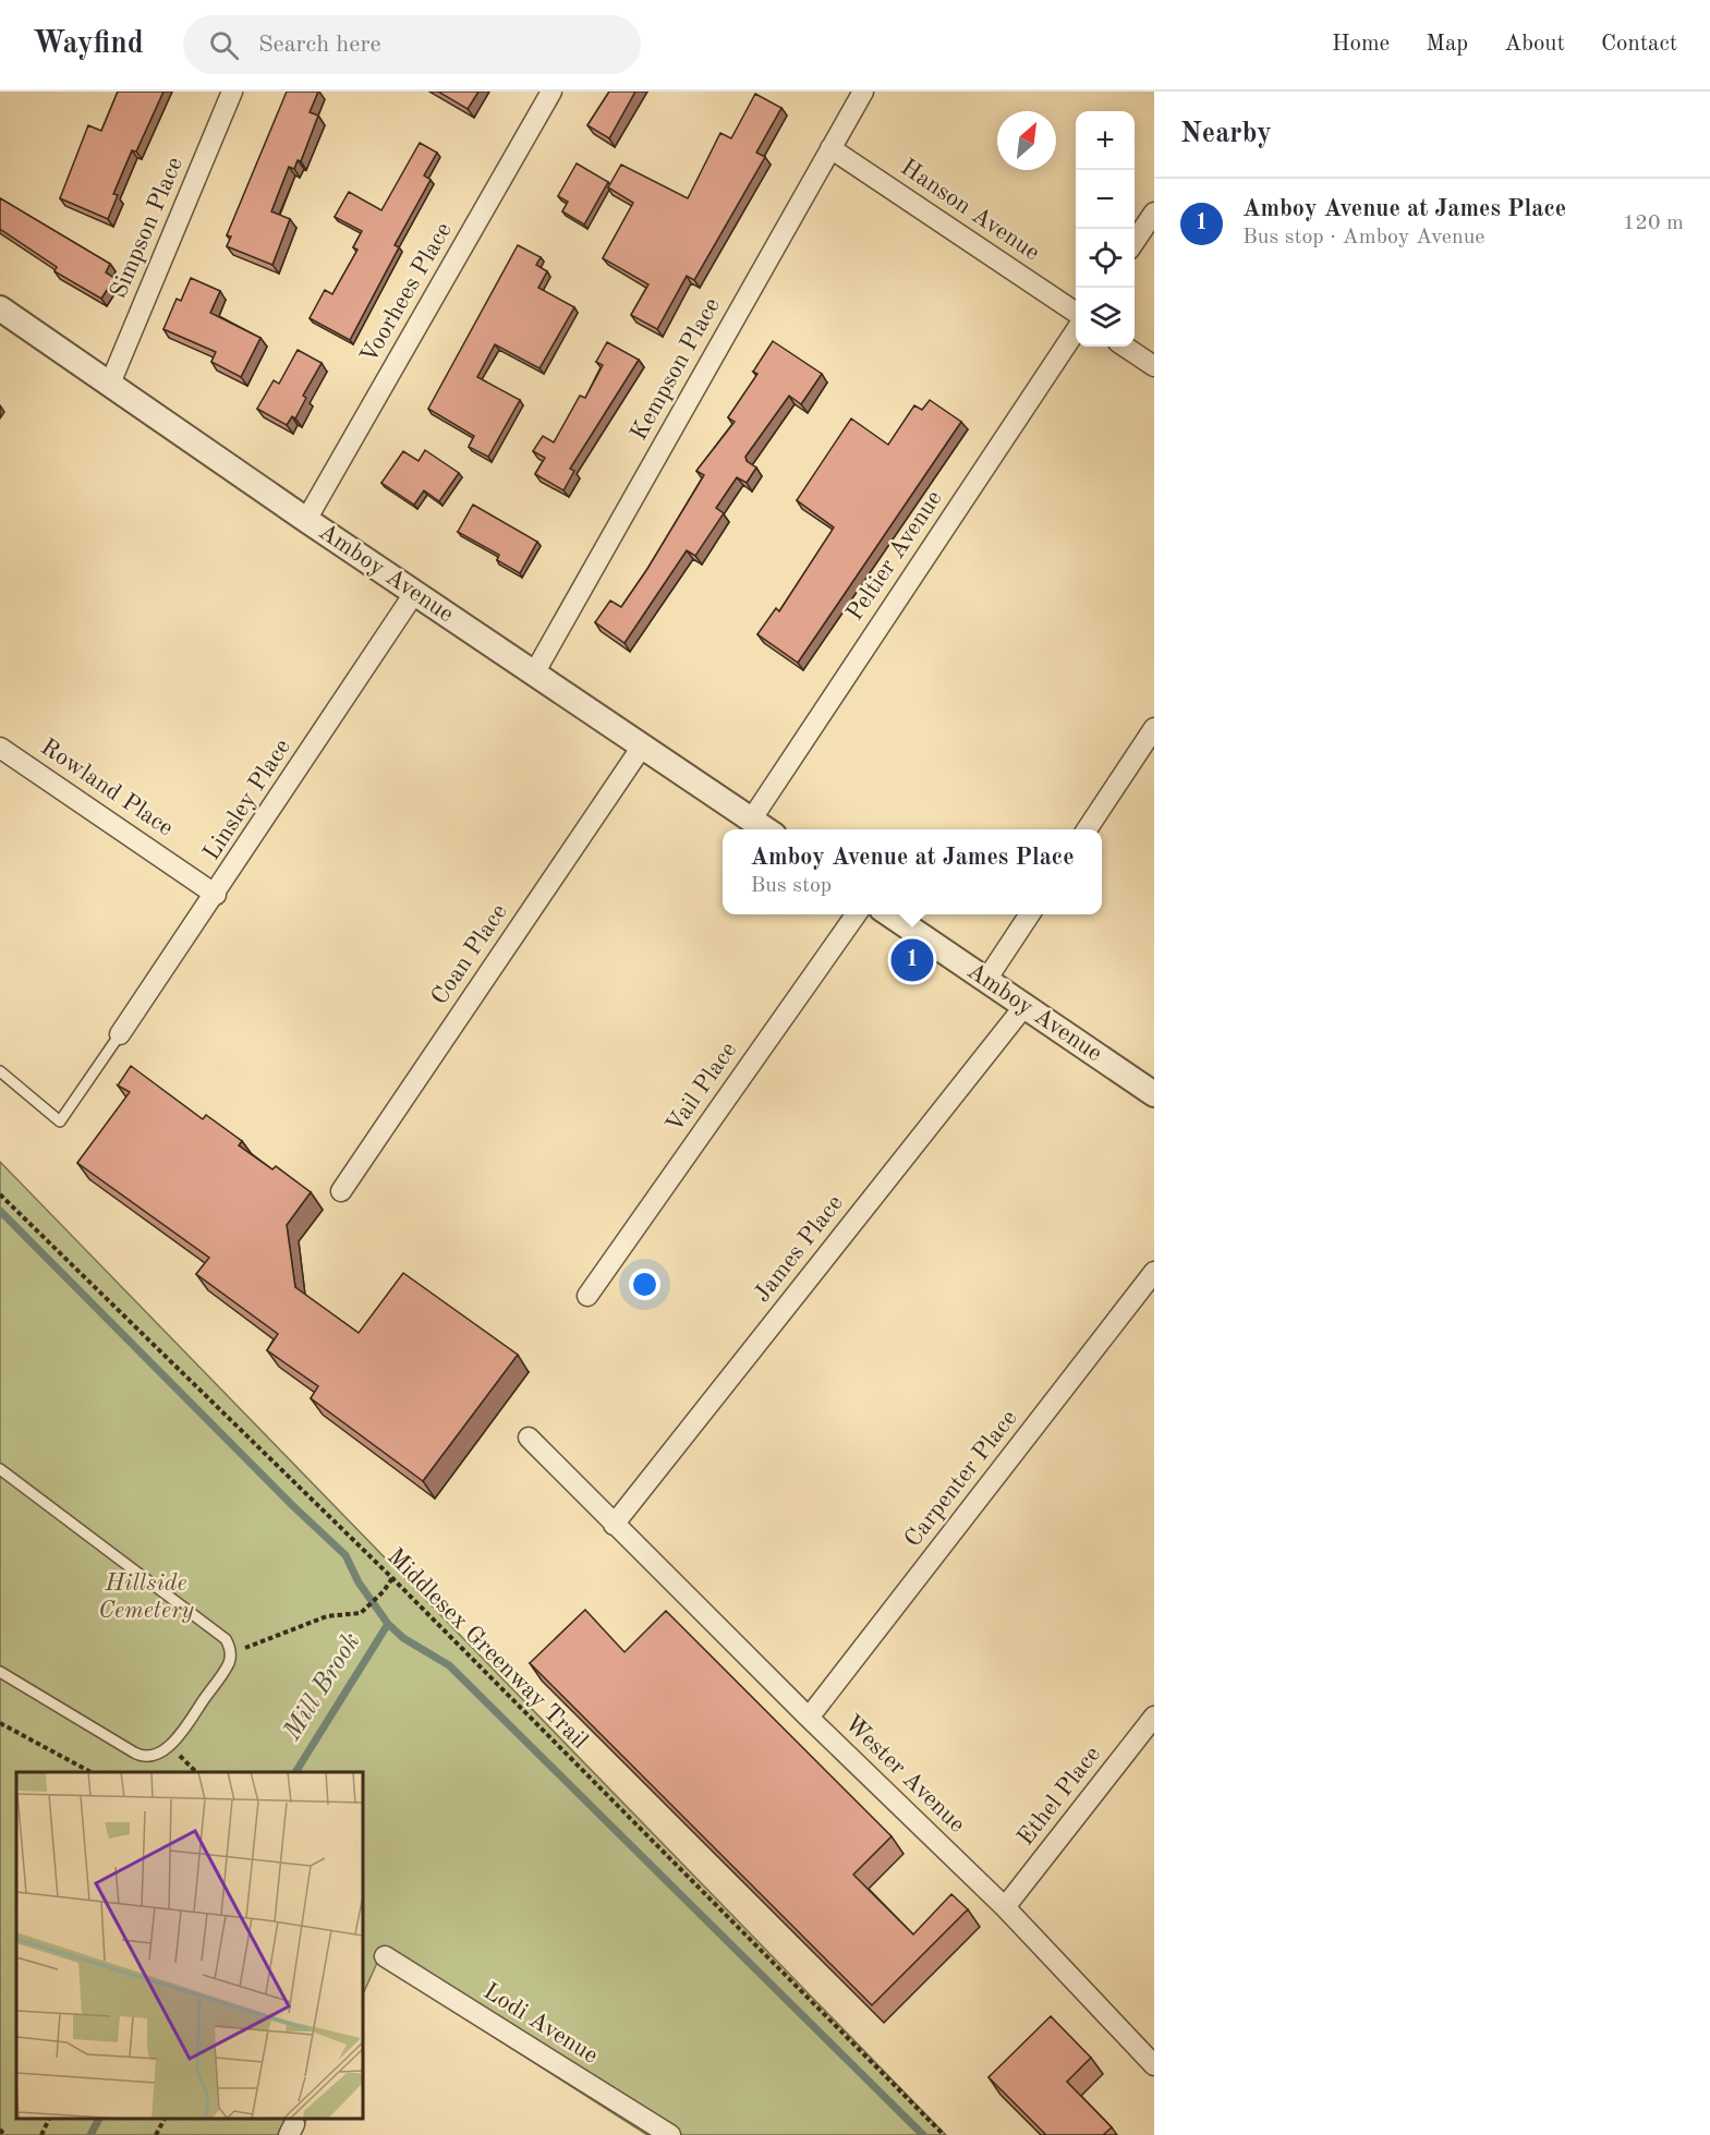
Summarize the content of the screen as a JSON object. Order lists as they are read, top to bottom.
{
  "streets": {
    "street": [
      "Hanson Avenue",
      "Simpson Place",
      "Voorhees Place",
      "Kempson Place",
      "Peltier Avenue",
      "Amboy Avenue",
      "Rowland Place",
      "Linsley Place",
      "Coan Place",
      "Vail Place",
      "James Place",
      "Carpenter Place",
      "Wester Avenue",
      "Ethel Place",
      "Lodi Avenue"
    ],
    "path": ["Middlesex Greenway Trail"]
  },
  "crossings": [
    ["Hanson Avenue", "Kempson Place"],
    ["Simpson Place", "Amboy Avenue"],
    ["Voorhees Place", "Amboy Avenue"],
    ["Kempson Place", "Amboy Avenue"],
    ["Peltier Avenue", "Amboy Avenue"],
    ["Amboy Avenue", "Linsley Place"],
    ["Amboy Avenue", "Coan Place"],
    ["Amboy Avenue", "James Place"],
    ["Rowland Place", "Linsley Place"],
    ["James Place", "Wester Avenue"],
    ["Carpenter Place", "Wester Avenue"],
    ["Wester Avenue", "Ethel Place"]
  ],
  "water": ["Mill Brook"],
  "parks": ["Hillside Cemetery"],
  "north": "top right",
  "page": {
    "header": "Wayfind",
    "search": "Search here",
    "nav": [
      "Home",
      "Map",
      "About",
      "Contact"
    ],
    "heading": "Nearby",
    "map_buttons": ["+", "−"],
    "list": [
      {
        "mark": "1",
        "name": "Amboy Avenue at James Place",
        "note": "Bus stop · Amboy Avenue",
        "value": "120 m"
      }
    ],
    "popup": ["Amboy Avenue at James Place", "Bus stop"],
    "pins": "1"
  }
}
